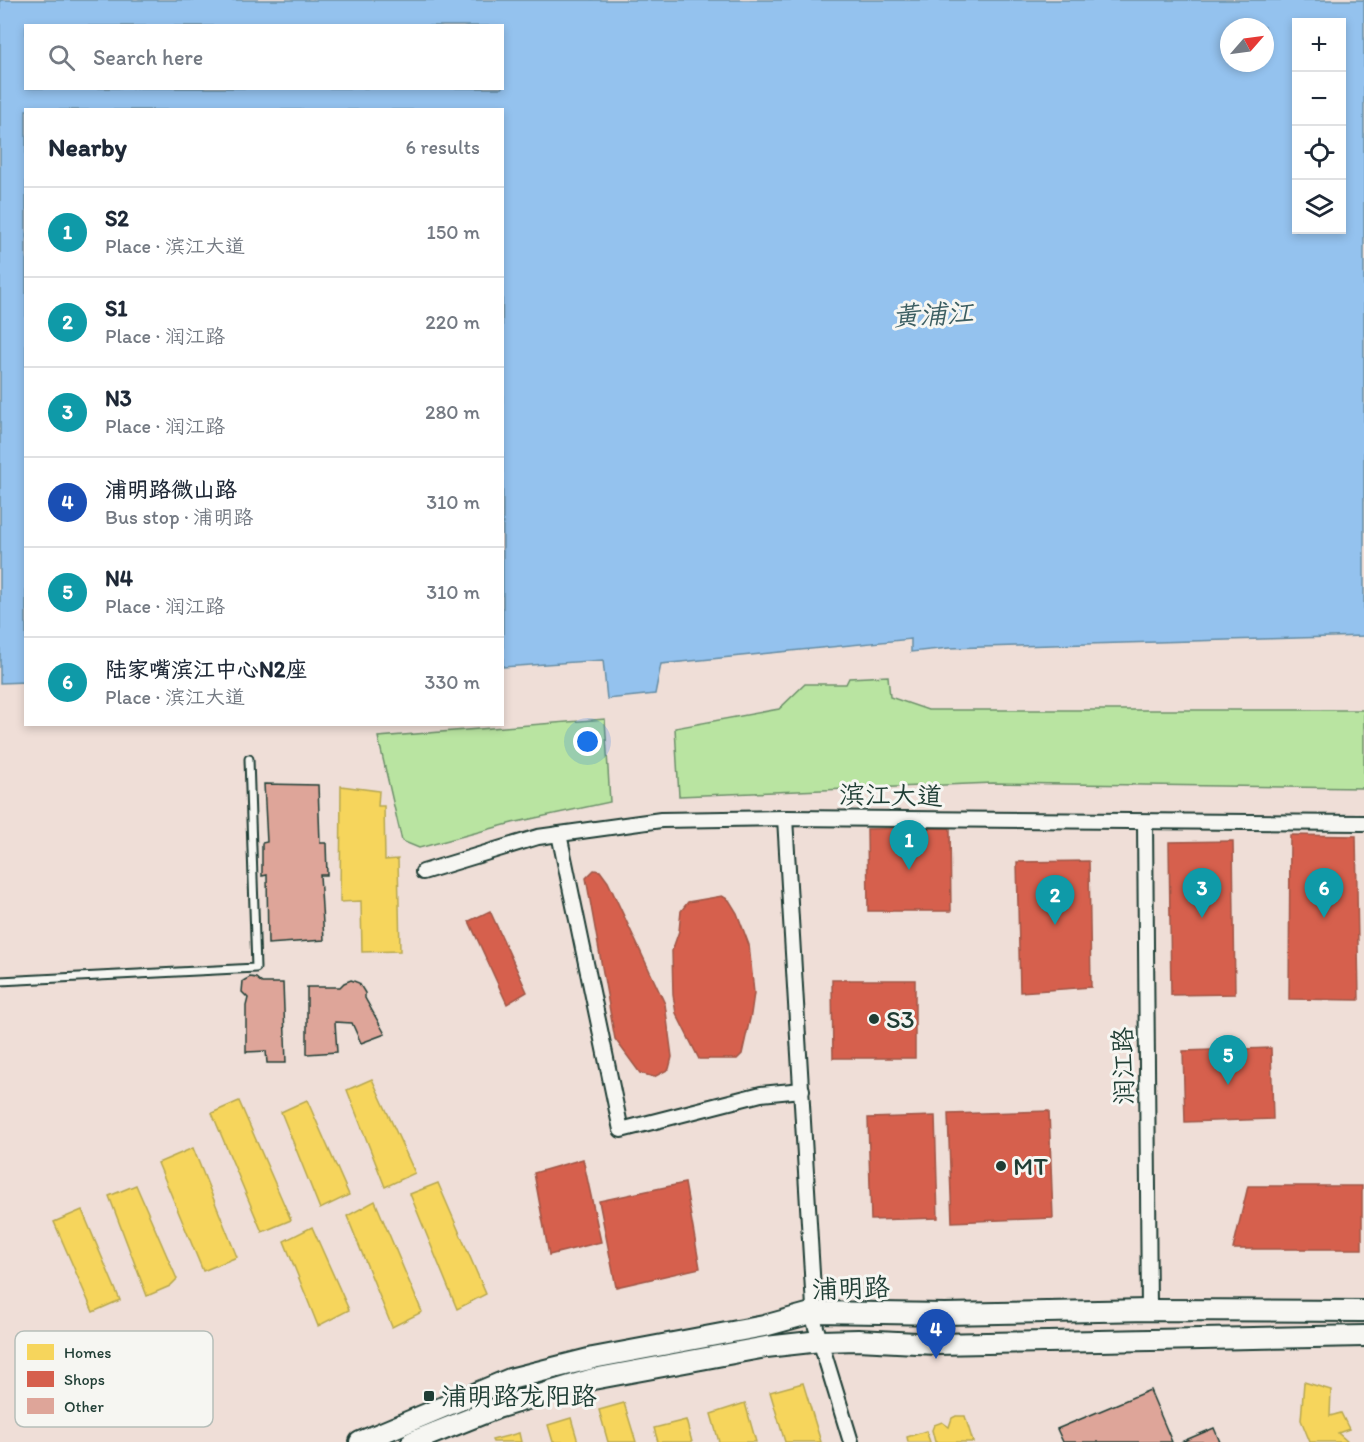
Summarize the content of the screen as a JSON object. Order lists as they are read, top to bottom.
{
  "streets": {
    "main road": ["浦明路"],
    "street": ["滨江大道", "润江路"]
  },
  "crossings": [
    ["滨江大道", "润江路"],
    ["润江路", "浦明路"]
  ],
  "water": ["黄浦江"],
  "places": {
    "other": ["S3", "MT"],
    "transit": ["浦明路龙阳路"]
  },
  "legend": ["Homes", "Shops", "Other"],
  "north": "top right",
  "page": {
    "map_buttons": ["+", "−"],
    "search": "Search here",
    "heading": ["Nearby", "6 results"],
    "list": [
      {
        "mark": "1",
        "name": "S2",
        "note": "Place · 滨江大道",
        "value": "150 m"
      },
      {
        "mark": "2",
        "name": "S1",
        "note": "Place · 润江路",
        "value": "220 m"
      },
      {
        "mark": "3",
        "name": "N3",
        "note": "Place · 润江路",
        "value": "280 m"
      },
      {
        "mark": "4",
        "name": "浦明路微山路",
        "note": "Bus stop · 浦明路",
        "value": "310 m"
      },
      {
        "mark": "5",
        "name": "N4",
        "note": "Place · 润江路",
        "value": "310 m"
      },
      {
        "mark": "6",
        "name": "陆家嘴滨江中心N2座",
        "note": "Place · 滨江大道",
        "value": "330 m"
      }
    ],
    "pins": [
      "1",
      "3",
      "6",
      "2",
      "5",
      "4"
    ]
  }
}
